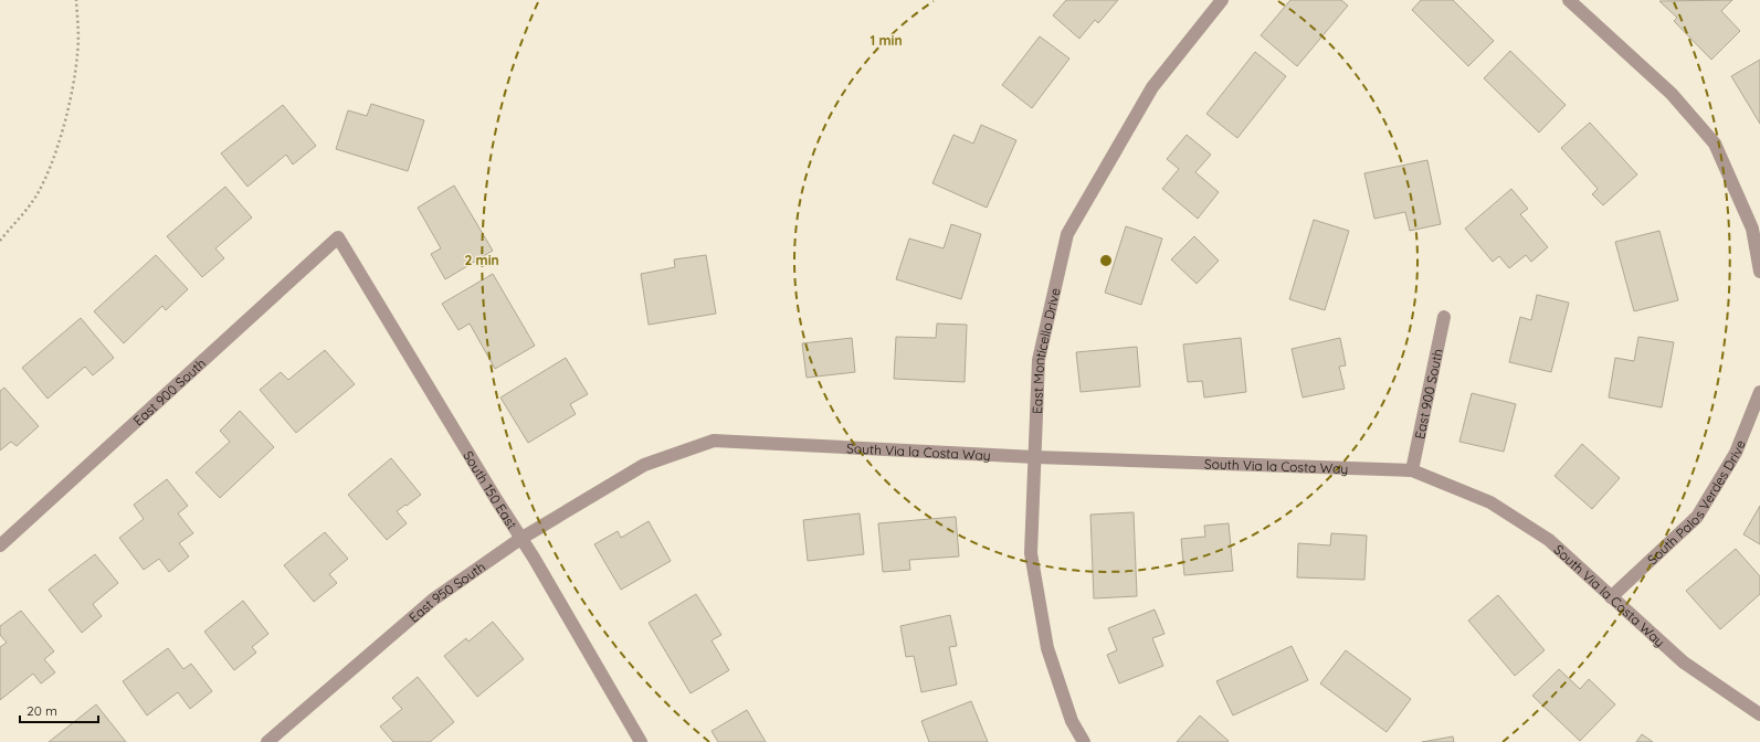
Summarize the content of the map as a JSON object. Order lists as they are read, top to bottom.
{
  "streets": {
    "street": [
      "East Monticello Drive",
      "East 900 South",
      "South Via la Costa Way",
      "South 150 East",
      "South Palos Verdes Drive",
      "East 950 South"
    ]
  },
  "crossings": [
    ["East Monticello Drive", "South Via la Costa Way"],
    ["East 900 South", "South Via la Costa Way"],
    ["East 900 South", "South 150 East"],
    ["South Via la Costa Way", "South Palos Verdes Drive"],
    ["South Via la Costa Way", "East 950 South"],
    ["South 150 East", "East 950 South"]
  ],
  "scale_bar": "20 m",
  "rings": ["1 min", "2 min"]
}
